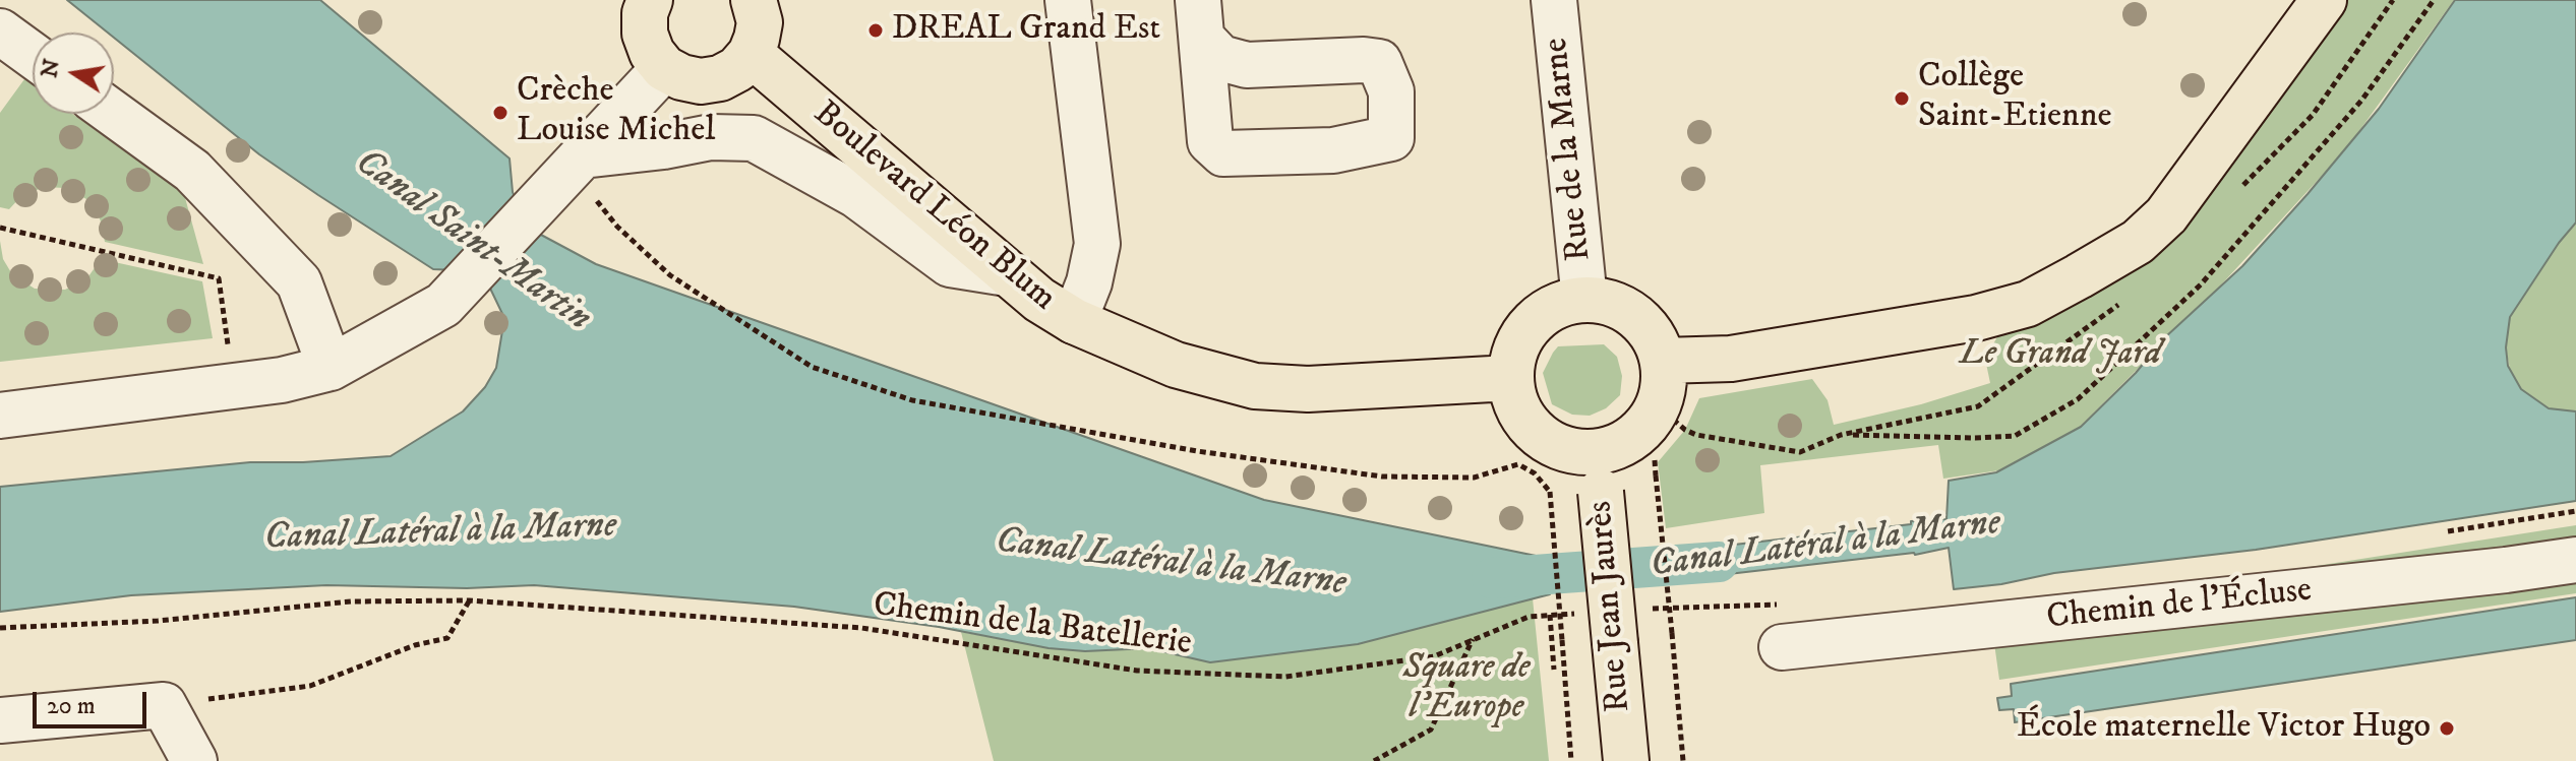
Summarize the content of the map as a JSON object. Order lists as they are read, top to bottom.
{
  "streets": {
    "main road": ["Boulevard Léon Blum", "Rue Jean Jaurès"],
    "street": ["Rue de la Marne", "Chemin de l'Écluse"],
    "path": ["Chemin de la Batellerie"]
  },
  "crossings": [
    ["Rue de la Marne", "Boulevard Léon Blum"],
    ["Rue de la Marne", "Rue Jean Jaurès"],
    ["Boulevard Léon Blum", "Rue Jean Jaurès"]
  ],
  "water": ["Canal Saint-Martin", "Canal Latéral à la Marne"],
  "parks": ["Le Grand Jard", "Square de l'Europe"],
  "places": [
    "DREAL Grand Est",
    "Collège Saint-Etienne",
    "Crèche Louise Michel",
    "École maternelle Victor Hugo"
  ],
  "scale_bar": "20 m",
  "north": "left"
}
